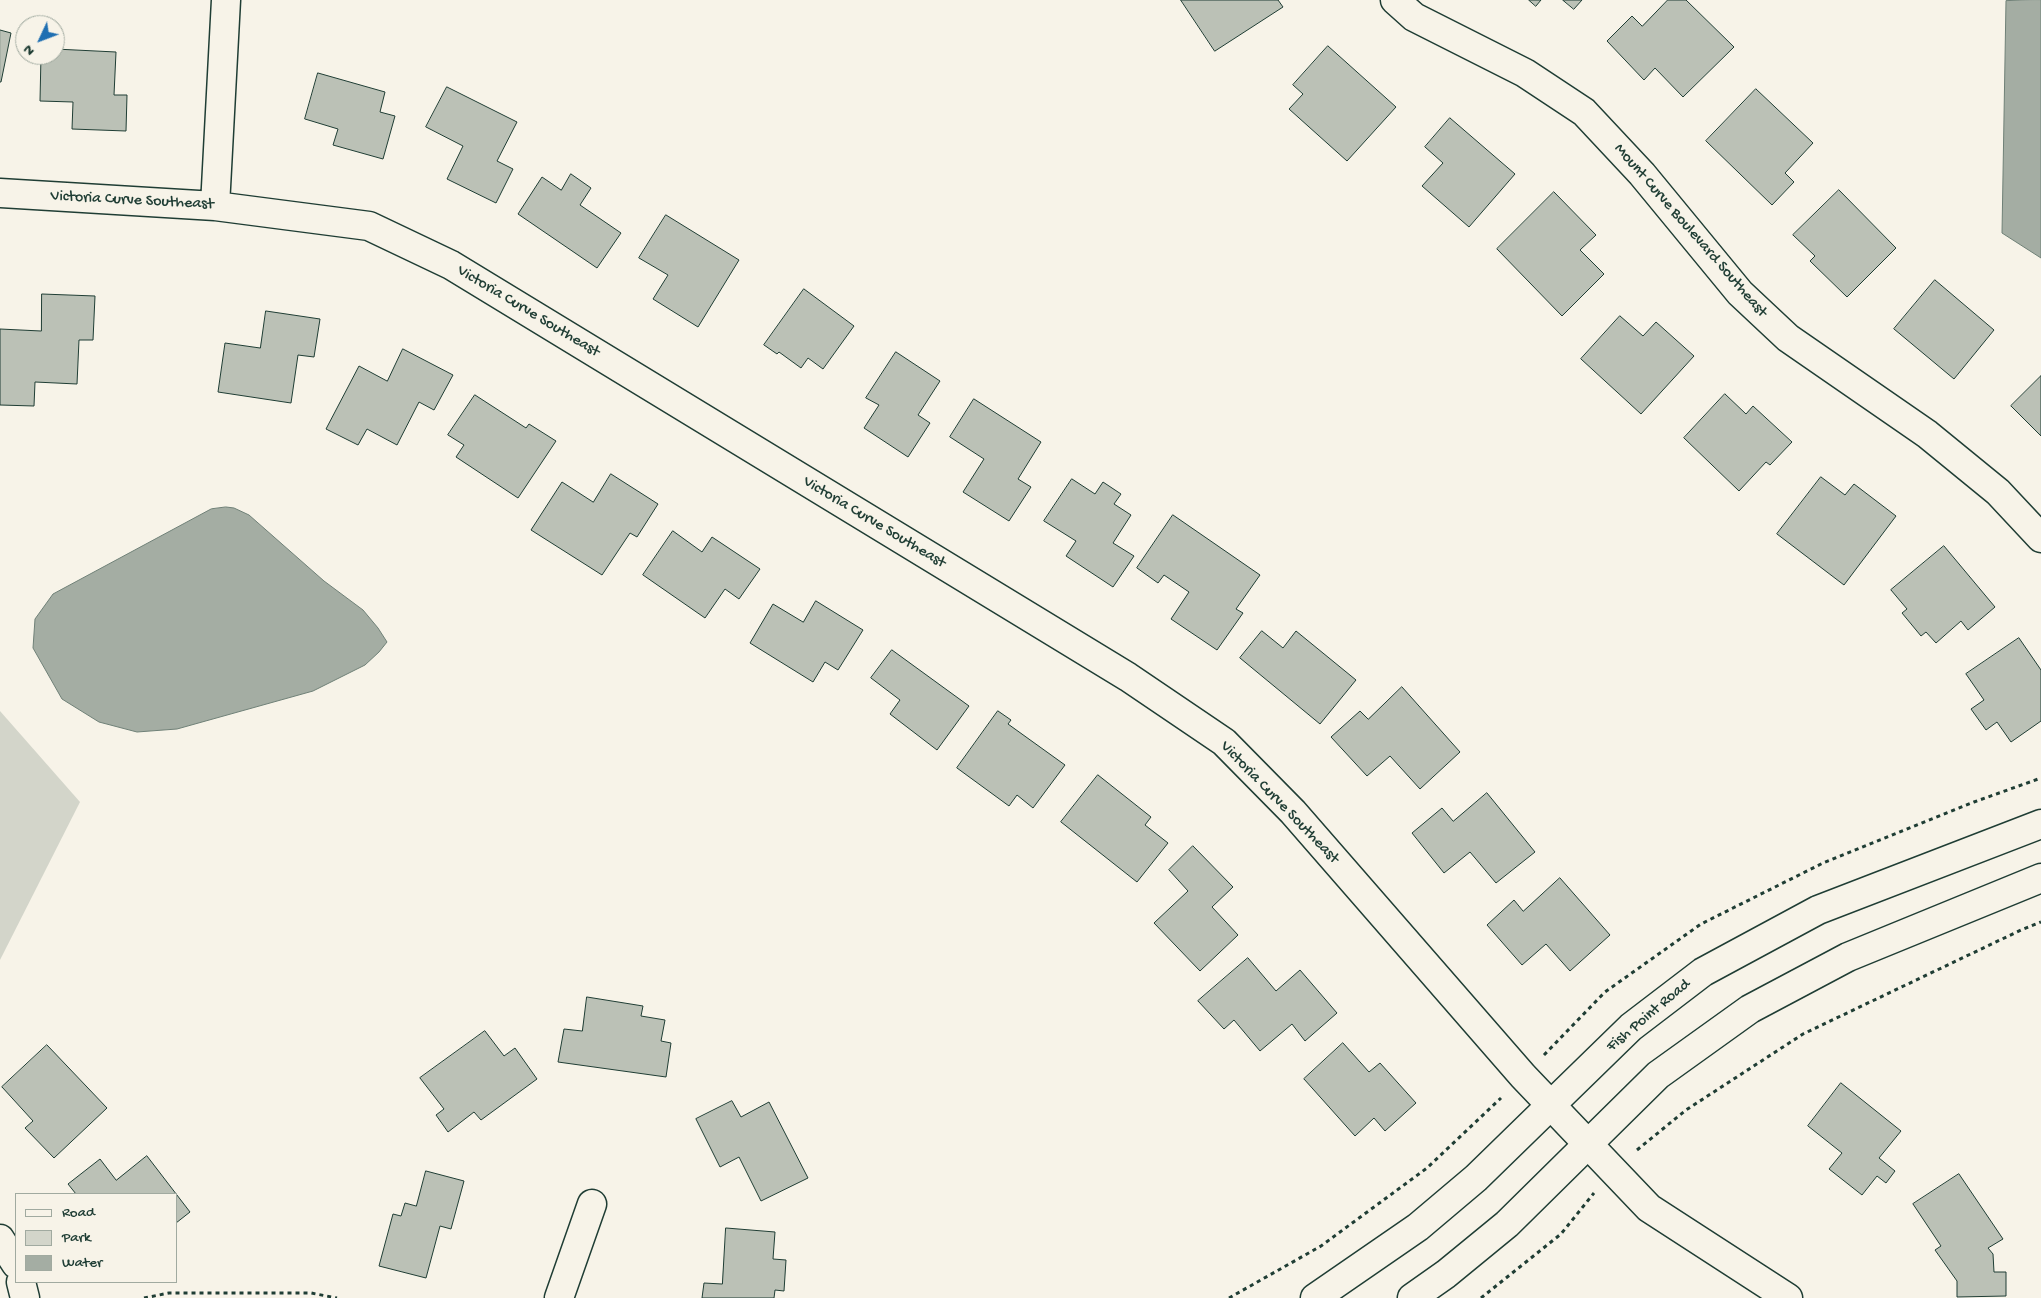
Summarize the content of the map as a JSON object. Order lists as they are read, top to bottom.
{
  "streets": {
    "street": ["Victoria Curve Southeast", "Mount Curve Boulevard Southeast", "Fish Point Road"]
  },
  "crossings": [
    ["Victoria Curve Southeast", "Fish Point Road"]
  ],
  "legend": ["Road", "Park", "Water"],
  "north": "bottom left"
}
